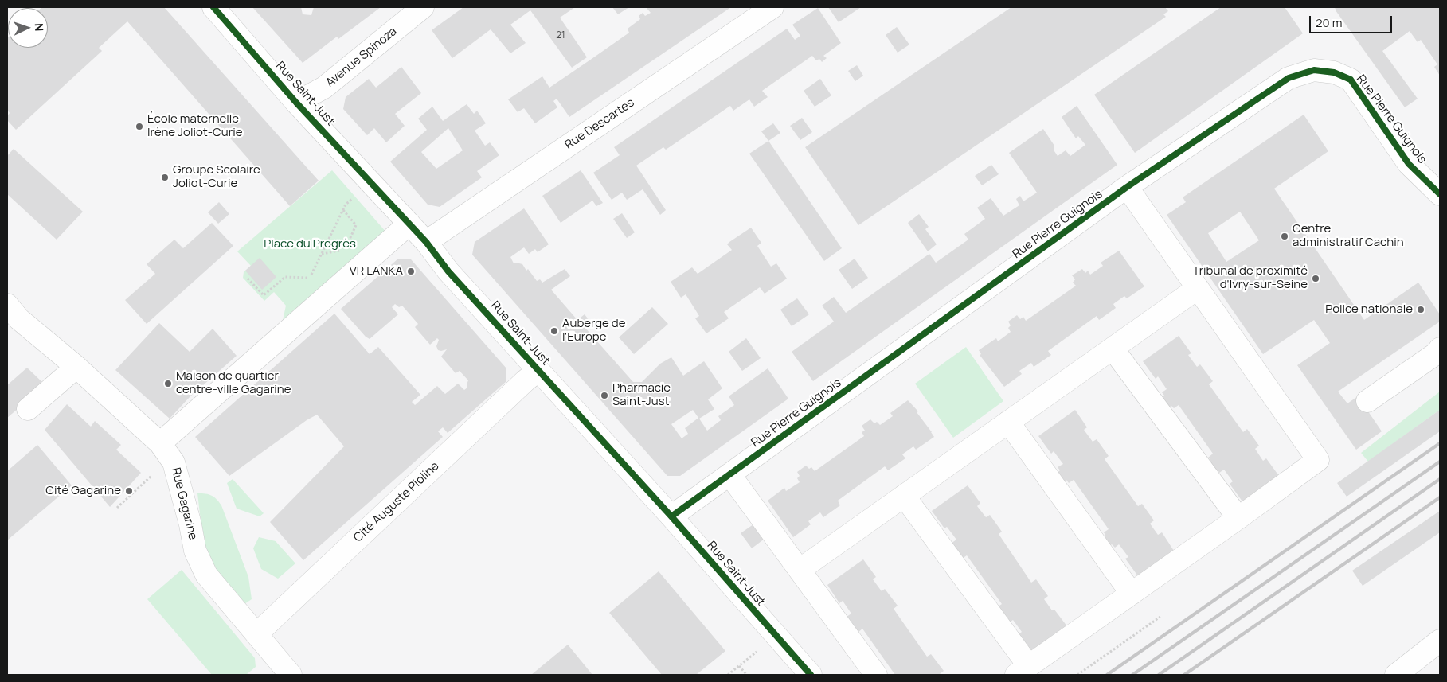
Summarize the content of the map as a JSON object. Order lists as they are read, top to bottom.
{
  "streets": {
    "street": [
      "Avenue Spinoza",
      "Rue Saint-Just",
      "Rue Pierre Guignois",
      "Rue Descartes",
      "Cité Auguste Pioline",
      "Rue Gagarine"
    ]
  },
  "crossings": [
    ["Avenue Spinoza", "Rue Saint-Just"],
    ["Rue Saint-Just", "Rue Pierre Guignois"],
    ["Rue Saint-Just", "Rue Descartes"],
    ["Rue Saint-Just", "Cité Auguste Pioline"],
    ["Cité Auguste Pioline", "Rue Gagarine"]
  ],
  "parks": ["Place du Progrès"],
  "places": [
    "École maternelle Irène Joliot-Curie",
    "Groupe Scolaire Joliot-Curie",
    "Centre administratif Cachin",
    "VR LANKA",
    "Tribunal de proximité d'Ivry-sur-Seine",
    "Police nationale",
    "Auberge de l'Europe",
    "Maison de quartier centre-ville Gagarine",
    "Pharmacie Saint-Just",
    "Cité Gagarine"
  ],
  "house_numbers": ["21"],
  "scale_bar": "20 m",
  "north": "right"
}
